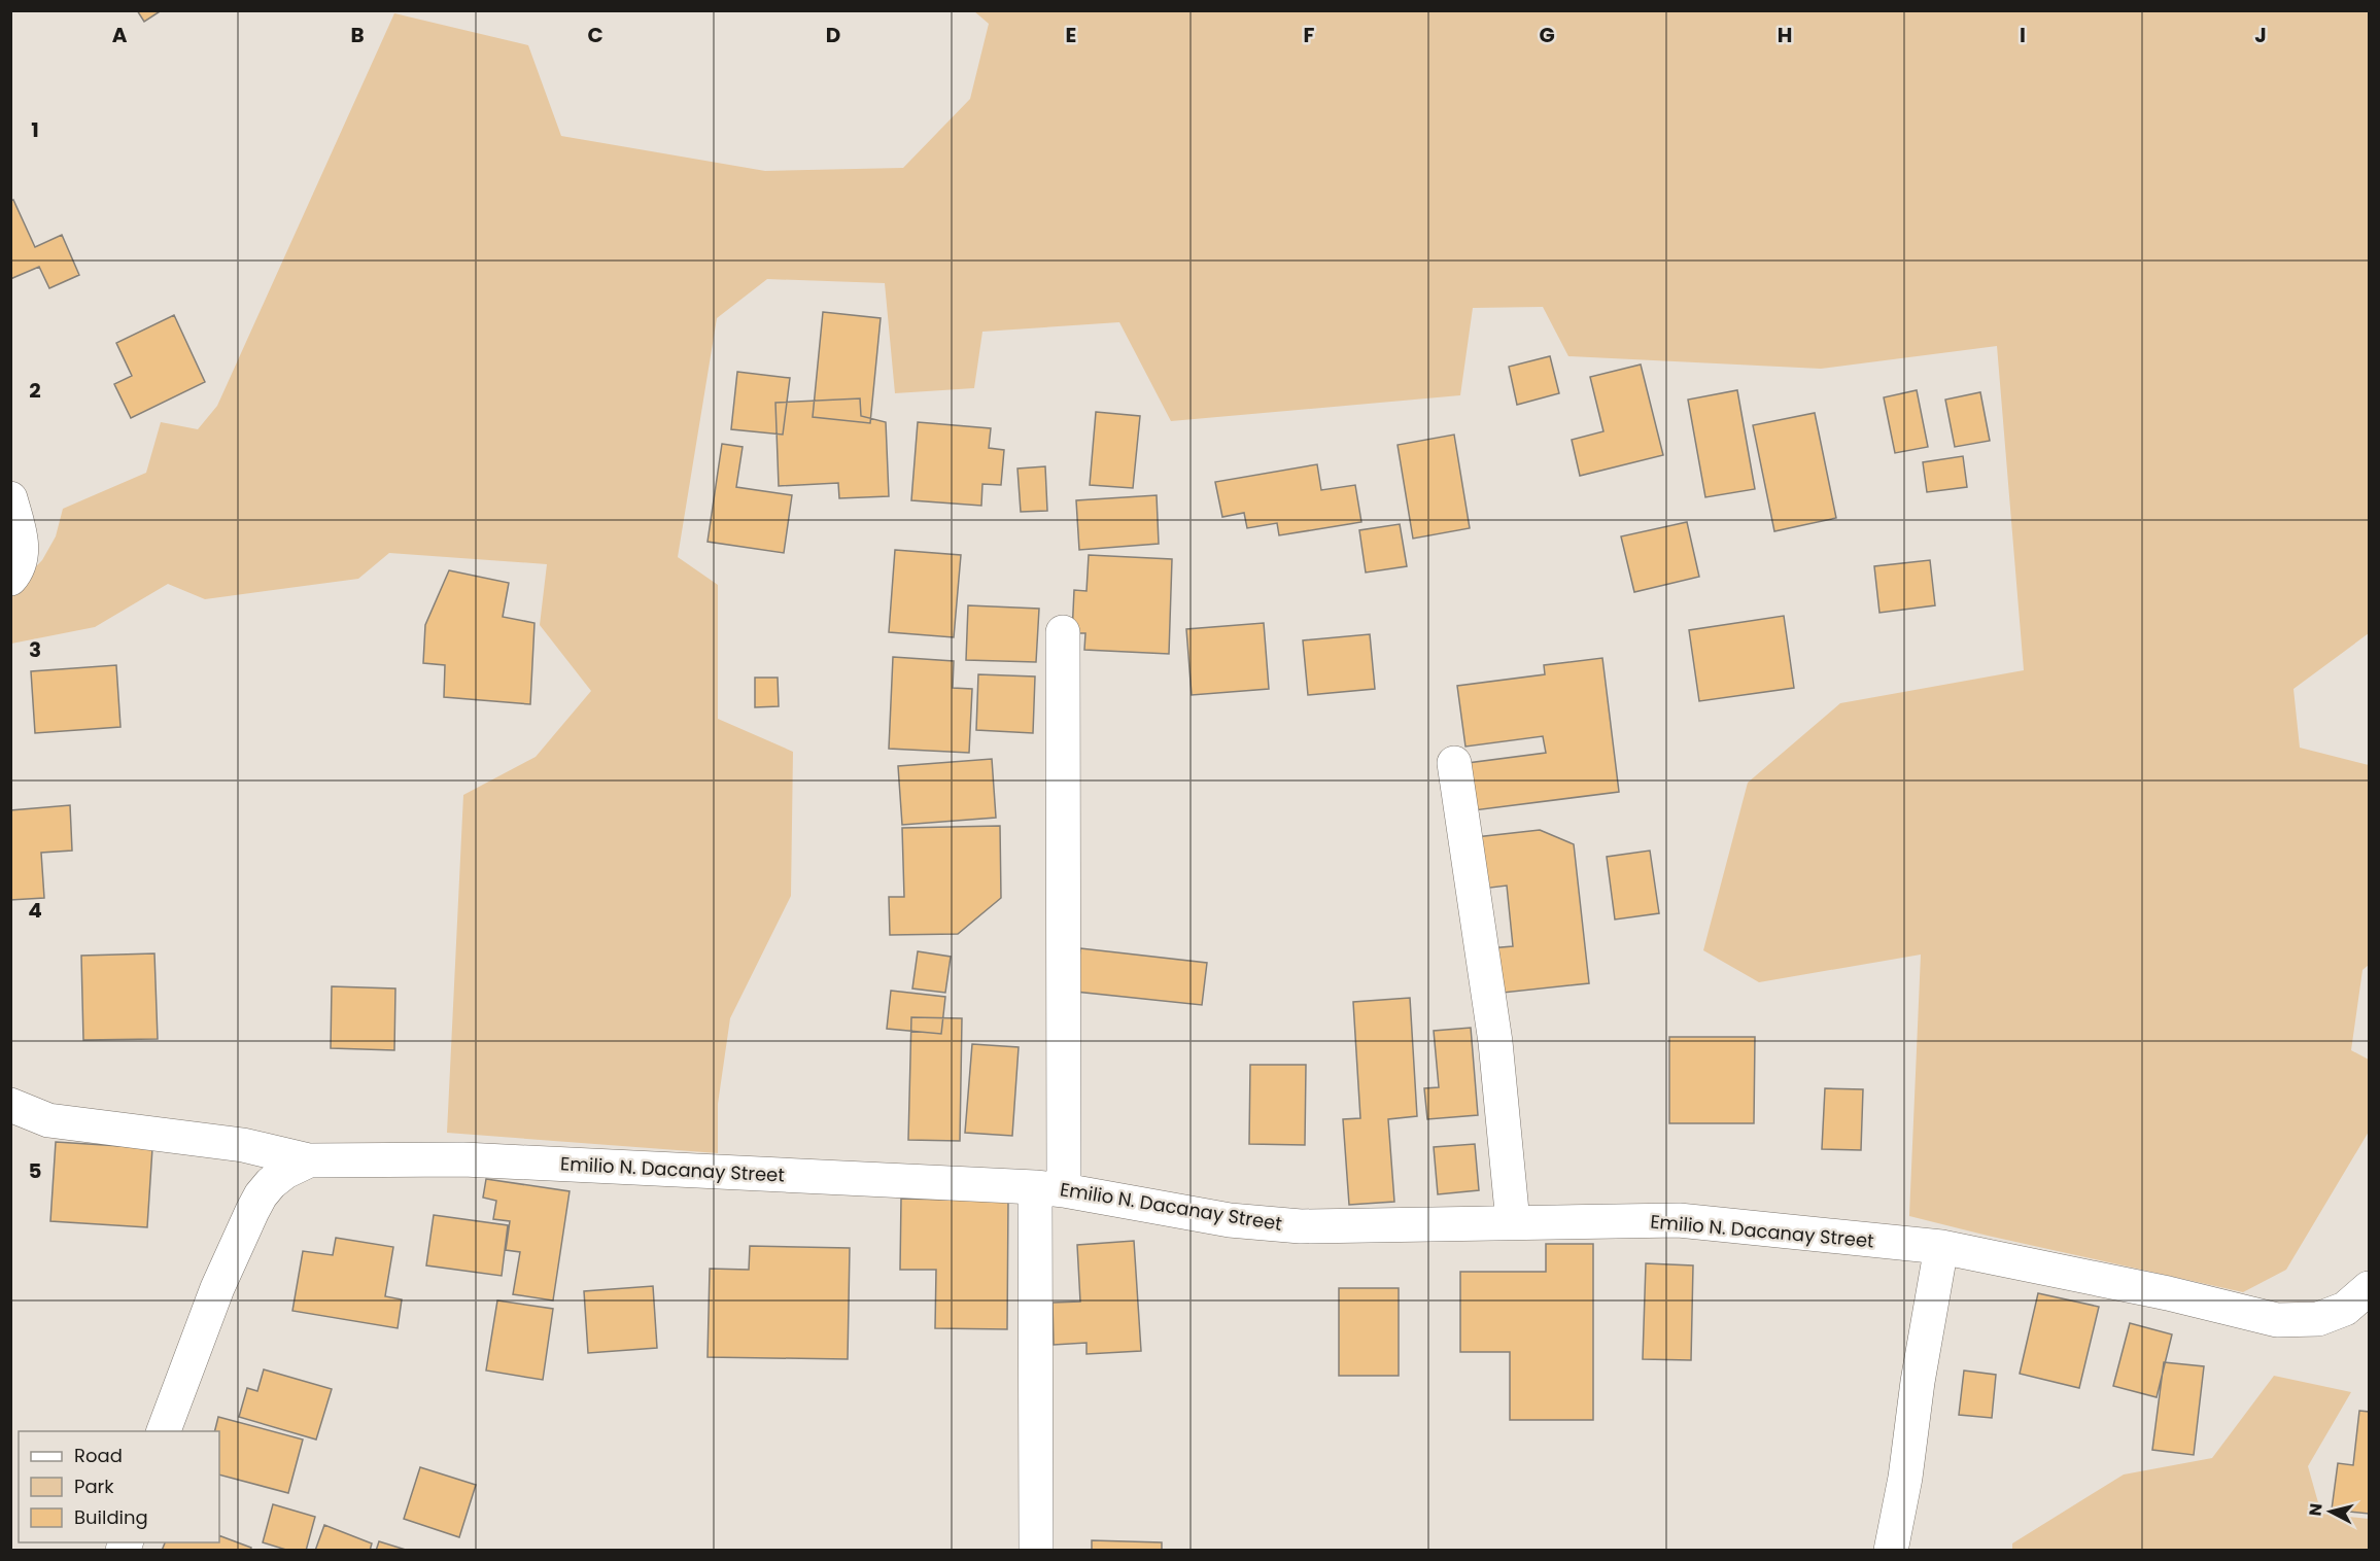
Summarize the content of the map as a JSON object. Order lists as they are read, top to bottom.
{
  "streets": {
    "street": ["Emilio N. Dacanay Street"]
  },
  "legend": ["Road", "Park", "Building"],
  "north": "left",
  "grid": {
    "columns": [
      "A",
      "B",
      "C",
      "D",
      "E",
      "F",
      "G",
      "H",
      "I",
      "J"
    ],
    "rows": [
      "1",
      "2",
      "3",
      "4",
      "5"
    ]
  }
}
